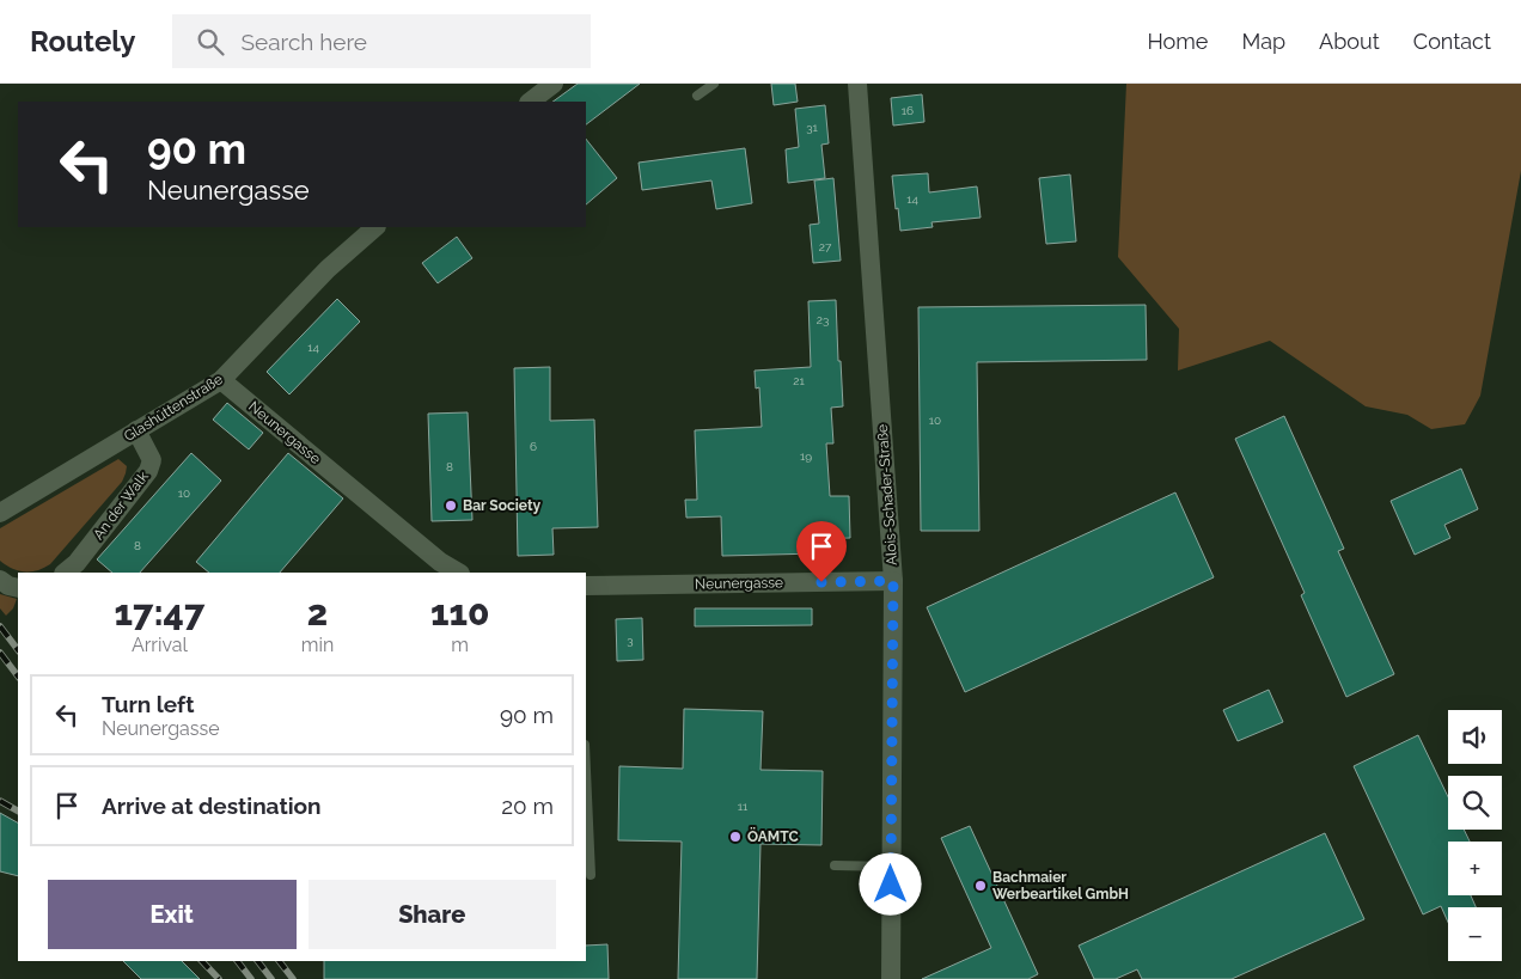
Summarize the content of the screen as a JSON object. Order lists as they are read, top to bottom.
{
  "streets": {
    "street": [
      "Glashüttenstraße",
      "Neunergasse",
      "Alois-Schader-Straße",
      "An der Walk"
    ]
  },
  "crossings": [
    ["Glashüttenstraße", "Neunergasse"],
    ["Glashüttenstraße", "An der Walk"],
    ["Neunergasse", "Alois-Schader-Straße"]
  ],
  "places": ["Bar Society", "ÖAMTC", "Bachmaier Werbeartikel GmbH"],
  "house_numbers": [
    "16",
    "31",
    "14",
    "27",
    "23",
    "14",
    "21",
    "10",
    "6",
    "19",
    "8",
    "10",
    "8",
    "3",
    "11"
  ],
  "page": {
    "header": "Routely",
    "search": "Search here",
    "nav": [
      "Home",
      "Map",
      "About",
      "Contact"
    ],
    "turn": ["90 m", "Neunergasse"],
    "eta": [
      "17:47",
      "Arrival",
      "2",
      "min",
      "110",
      "m"
    ],
    "list": [
      {
        "name": "Turn left",
        "note": "Neunergasse",
        "value": "90 m"
      },
      {
        "name": "Arrive at destination",
        "value": "20 m"
      }
    ],
    "map_buttons": ["+", "−"],
    "buttons": ["Exit", "Share"]
  }
}
